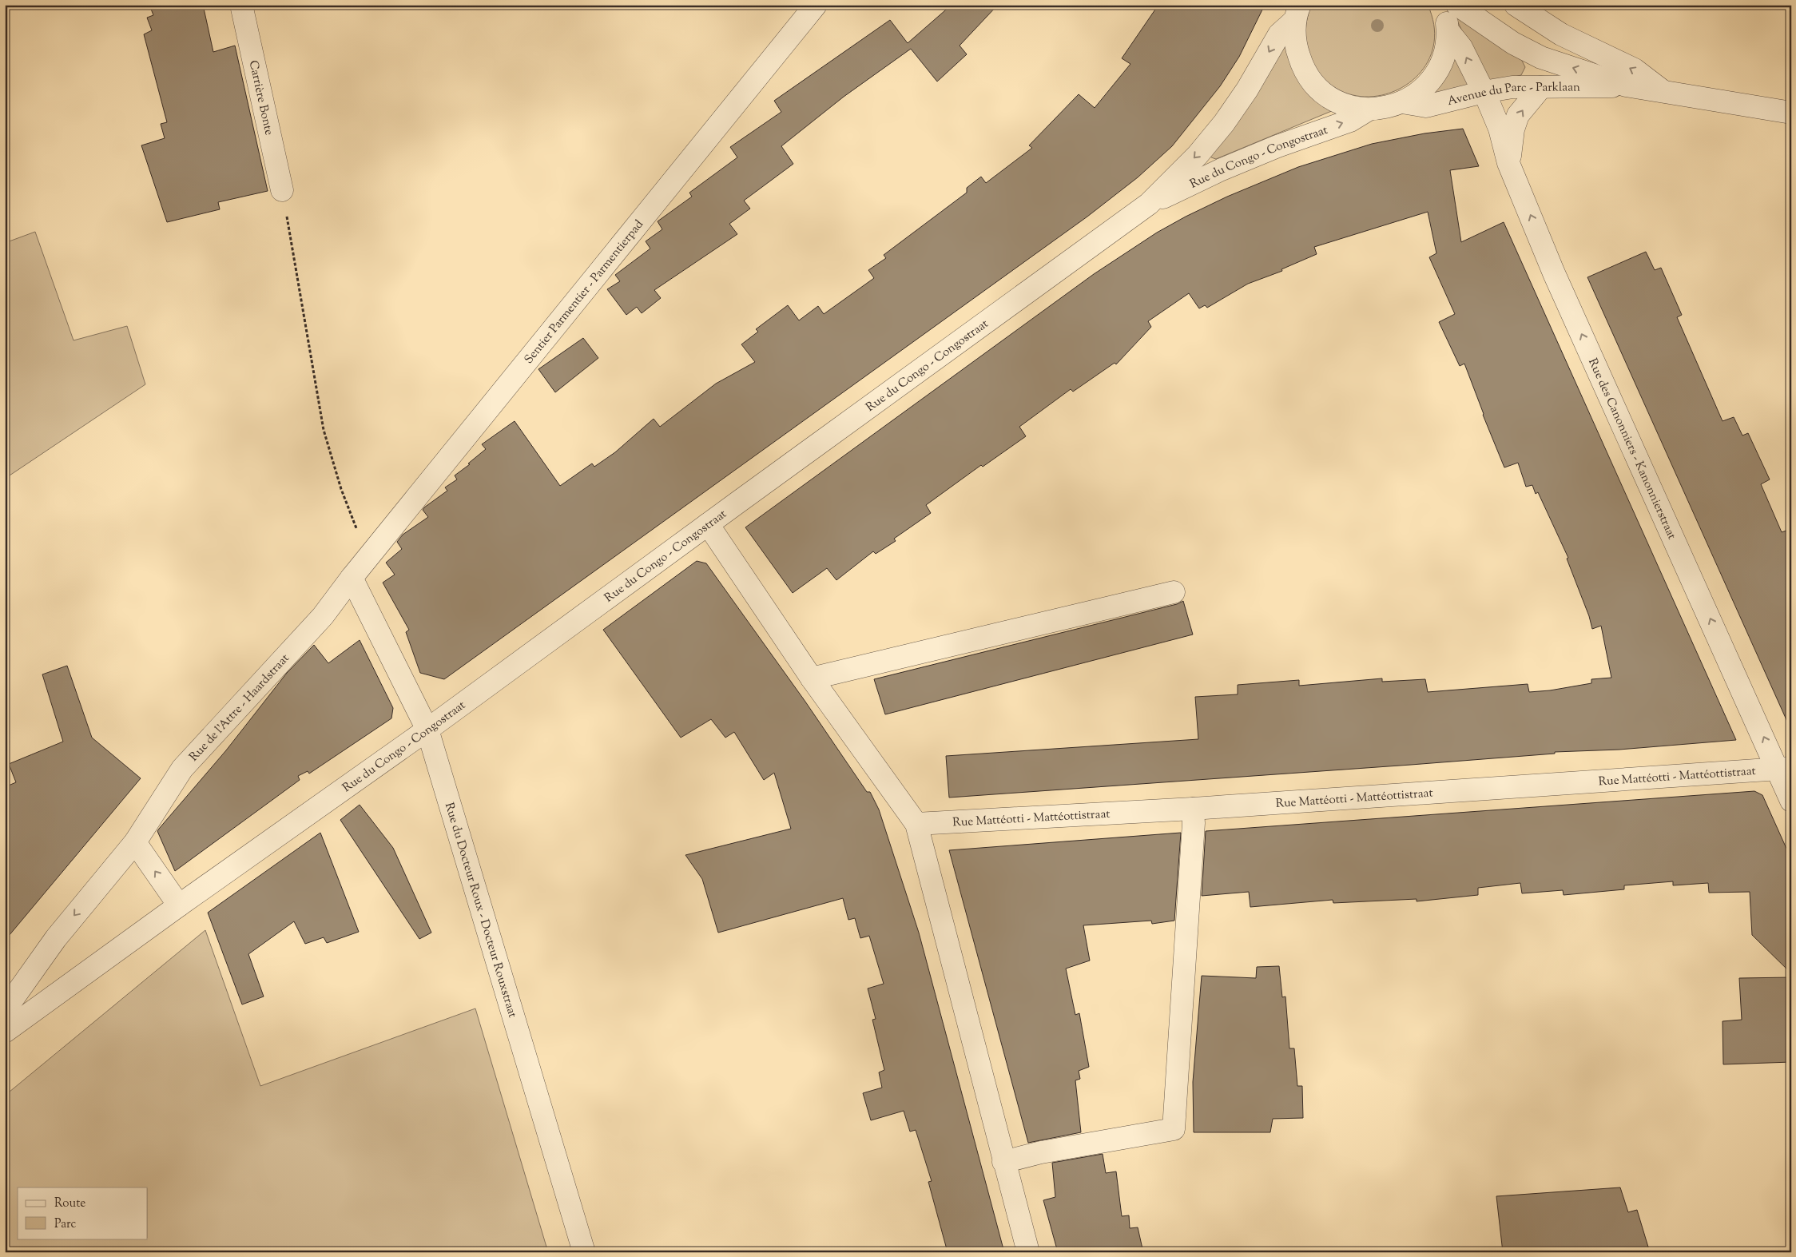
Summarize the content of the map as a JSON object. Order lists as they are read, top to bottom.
{
  "streets": {
    "street": [
      "Avenue du Parc - Parklaan",
      "Carrière Bonte",
      "Rue du Congo - Congostraat",
      "Sentier Parmentier - Parmentierpad",
      "Rue des Canonniers - Kanonnierstraat",
      "Rue de l'Attre - Haardstraat",
      "Rue Mattéotti - Mattéottistraat",
      "Rue du Docteur Roux - Docteur Rouxstraat"
    ]
  },
  "crossings": [
    ["Avenue du Parc - Parklaan", "Rue des Canonniers - Kanonnierstraat"],
    ["Rue du Congo - Congostraat", "Rue du Docteur Roux - Docteur Rouxstraat"],
    ["Sentier Parmentier - Parmentierpad", "Rue de l'Attre - Haardstraat"],
    ["Sentier Parmentier - Parmentierpad", "Rue du Docteur Roux - Docteur Rouxstraat"],
    ["Rue des Canonniers - Kanonnierstraat", "Rue Mattéotti - Mattéottistraat"],
    ["Rue de l'Attre - Haardstraat", "Rue du Docteur Roux - Docteur Rouxstraat"]
  ],
  "one_way": ["Avenue du Parc - Parklaan", "Rue des Canonniers - Kanonnierstraat"],
  "legend": ["Route", "Parc"]
}
